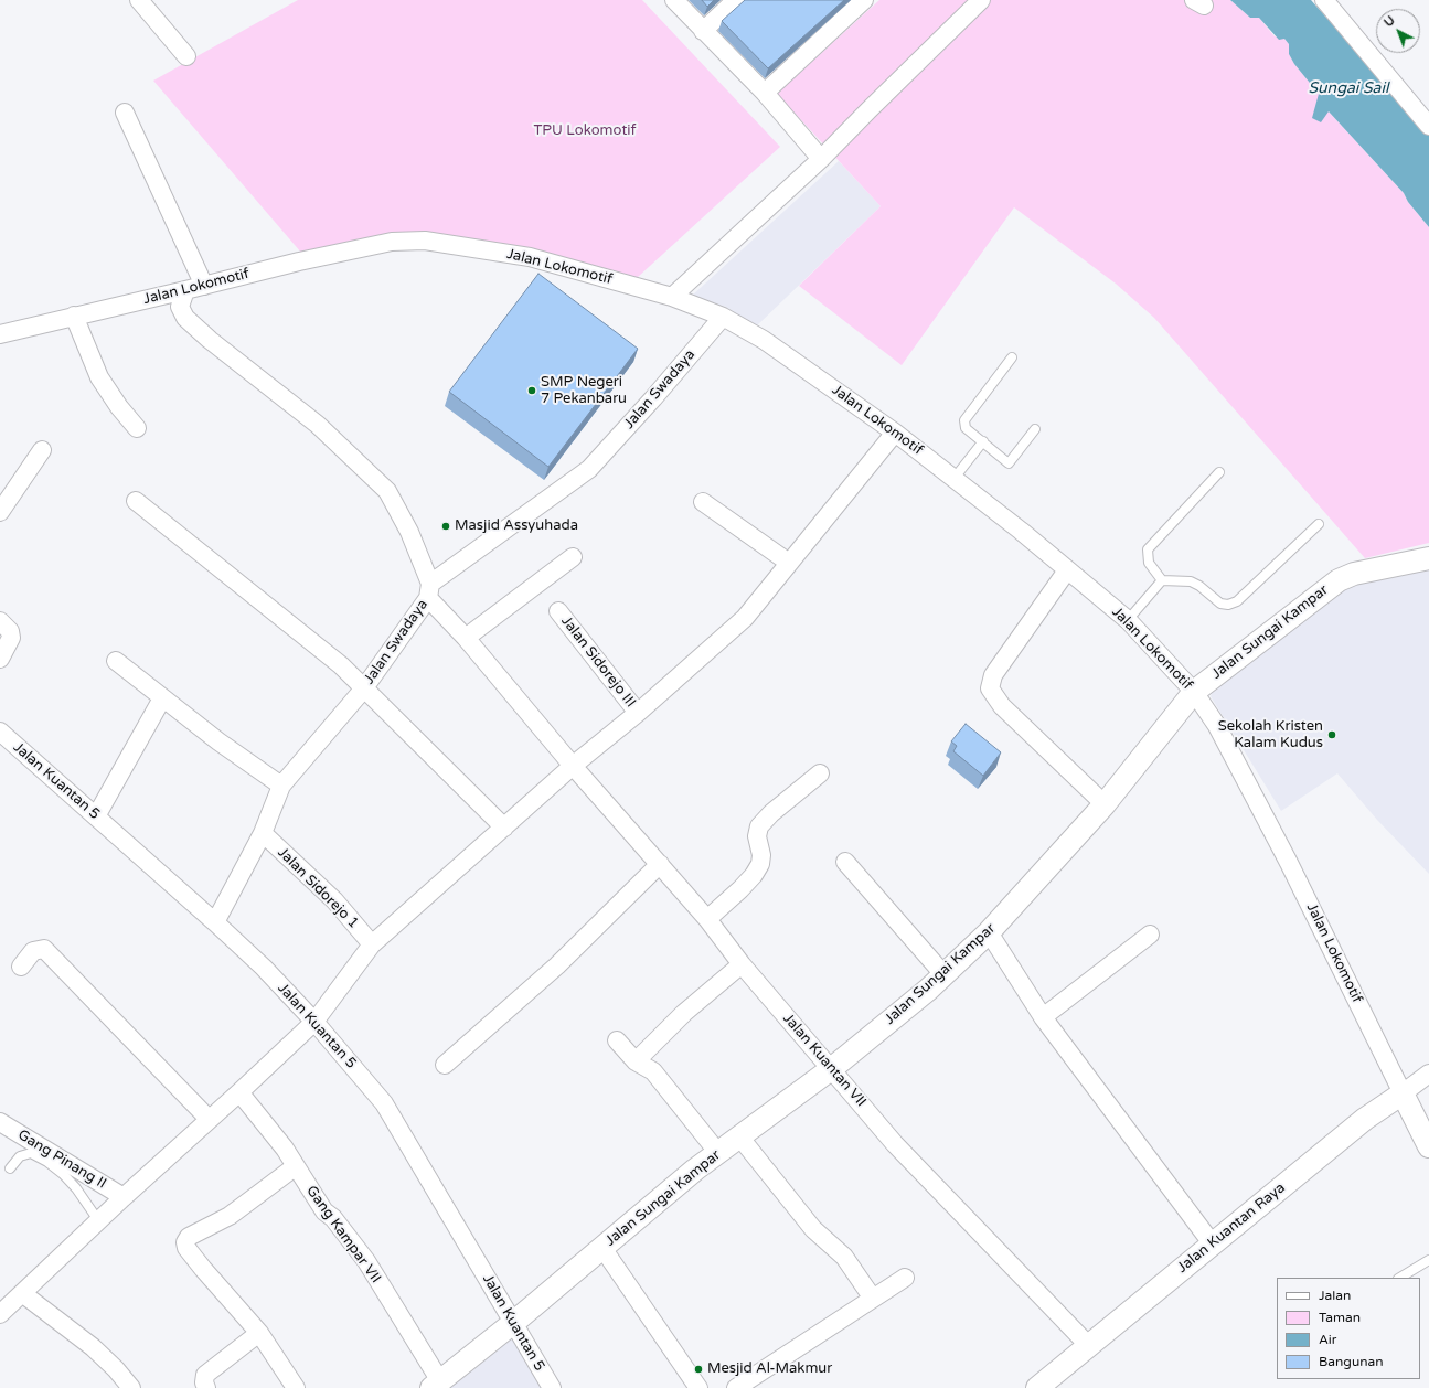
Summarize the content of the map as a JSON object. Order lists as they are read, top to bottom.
{
  "streets": {
    "street": [
      "Jalan Lokomotif",
      "Jalan Swadaya",
      "Jalan Sungai Kampar",
      "Jalan Sidorejo III",
      "Jalan Kuantan 5",
      "Jalan Sidorejo 1",
      "Jalan Kuantan VII",
      "Gang Pinang II",
      "Jalan Kuantan Raya",
      "Gang Kampar VII"
    ]
  },
  "crossings": [
    ["Jalan Lokomotif", "Jalan Swadaya"],
    ["Jalan Lokomotif", "Jalan Sungai Kampar"],
    ["Jalan Lokomotif", "Jalan Kuantan Raya"],
    ["Jalan Swadaya", "Jalan Kuantan 5"],
    ["Jalan Swadaya", "Jalan Sidorejo 1"],
    ["Jalan Swadaya", "Jalan Kuantan VII"],
    ["Jalan Sungai Kampar", "Jalan Kuantan 5"],
    ["Jalan Sungai Kampar", "Jalan Kuantan VII"],
    ["Jalan Sungai Kampar", "Gang Kampar VII"],
    ["Jalan Kuantan VII", "Jalan Kuantan Raya"]
  ],
  "water": ["Sungai Sail"],
  "parks": ["TPU Lokomotif"],
  "places": [
    "SMP Negeri 7 Pekanbaru",
    "Masjid Assyuhada",
    "Sekolah Kristen Kalam Kudus",
    "Mesjid Al-Makmur"
  ],
  "legend": [
    "Jalan",
    "Taman",
    "Air",
    "Bangunan"
  ],
  "north": "top left"
}
